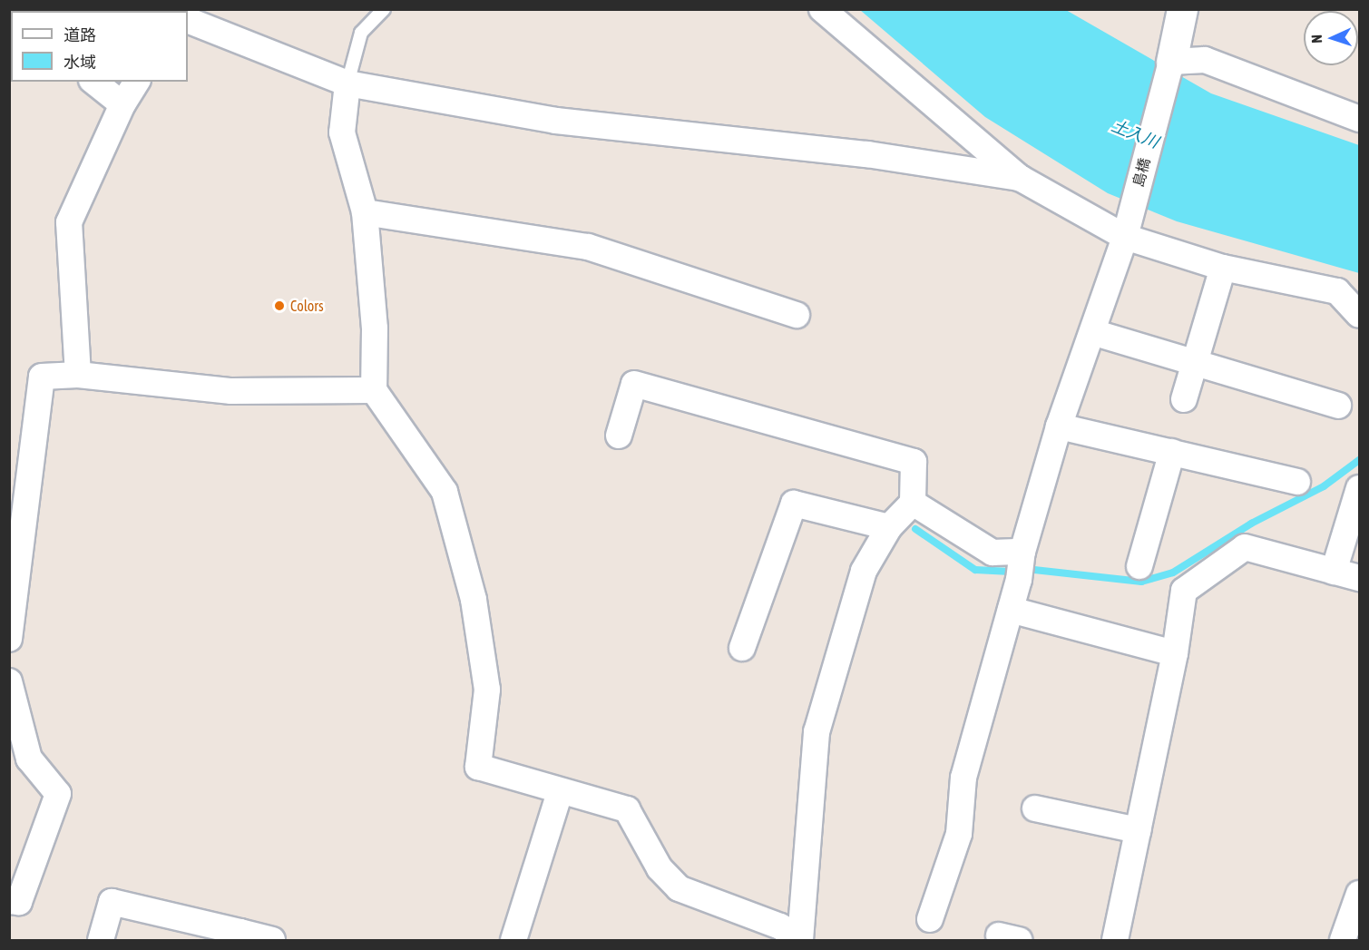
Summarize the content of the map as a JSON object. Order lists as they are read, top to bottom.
{
  "streets": {
    "street": ["島橋"]
  },
  "water": ["土入川"],
  "places": ["Colors"],
  "legend": ["道路", "水域"],
  "north": "left"
}
